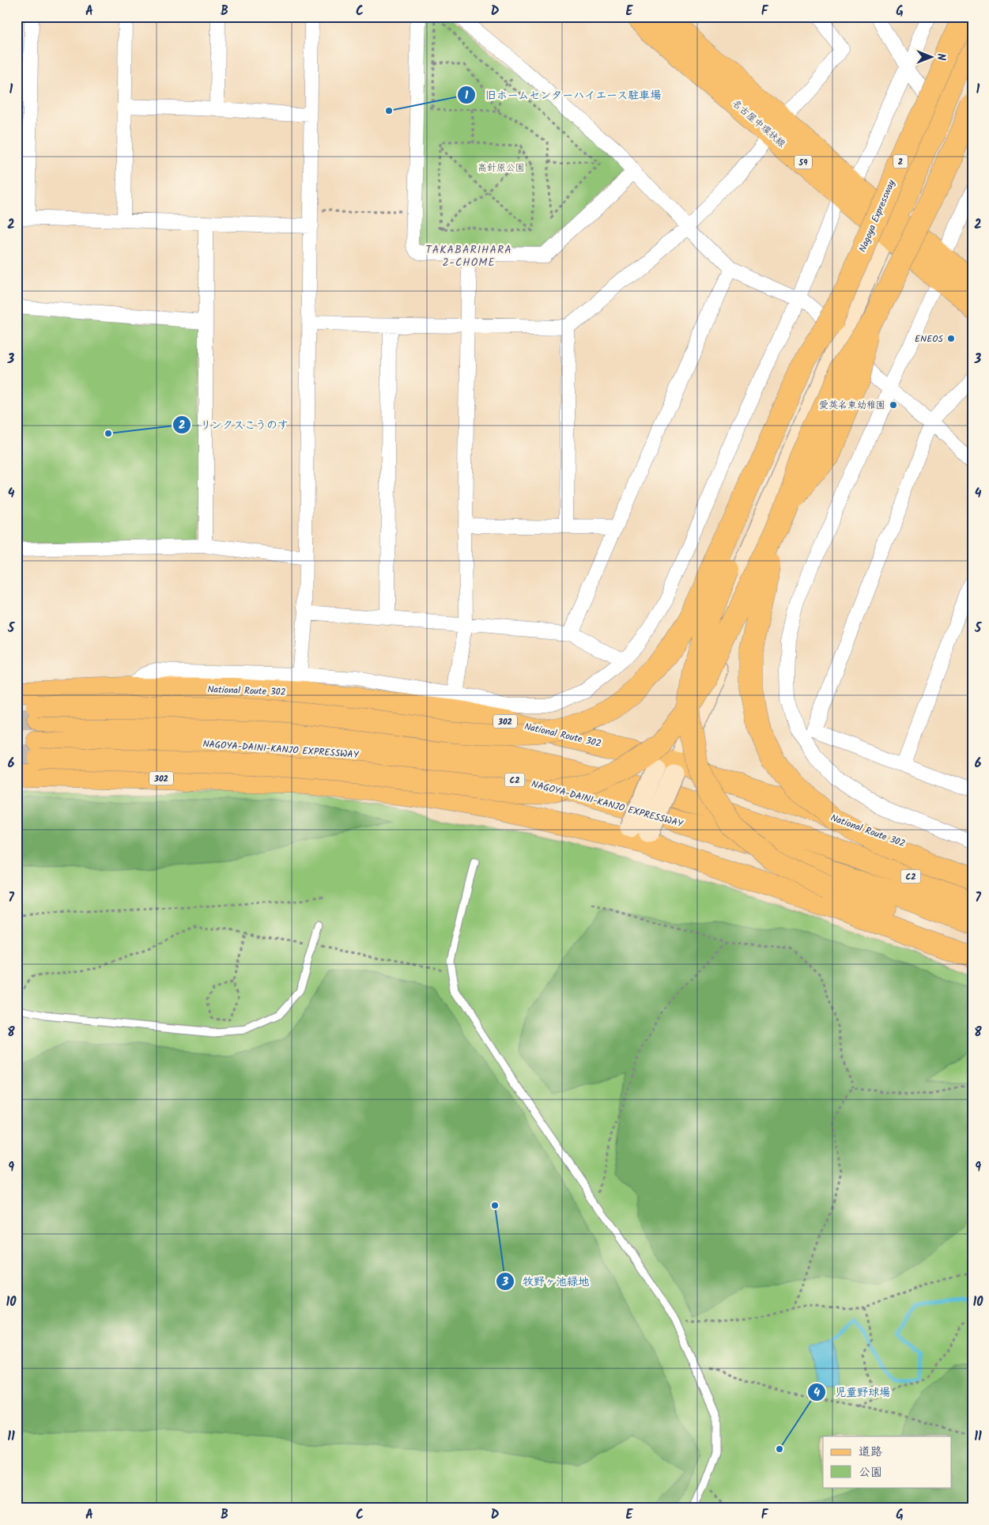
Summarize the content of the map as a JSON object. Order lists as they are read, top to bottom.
{
  "streets": {
    "main road": [
      "名古屋中環状線",
      "2",
      "59",
      "Nagoya Expressway",
      "National Route 302",
      "302",
      "NAGOYA-DAINI-KANJO EXPRESSWAY",
      "C2"
    ]
  },
  "crossings": [
    ["Nagoya Expressway", "NAGOYA-DAINI-KANJO EXPRESSWAY"]
  ],
  "districts": ["TAKABARIHARA 2-CHOME"],
  "parks": ["高針原公園"],
  "places": [
    "旧ホームセンターハイエース駐車場",
    "ENEOS",
    "愛英名東幼稚園",
    "リンクスこうのす",
    "牧野ヶ池緑地",
    "児童野球場"
  ],
  "legend": ["道路", "公園"],
  "north": "right",
  "grid": {
    "columns": [
      "A",
      "B",
      "C",
      "D",
      "E",
      "F",
      "G"
    ],
    "rows": [
      "1",
      "2",
      "3",
      "4",
      "5",
      "6",
      "7",
      "8",
      "9",
      "10",
      "11"
    ]
  }
}
